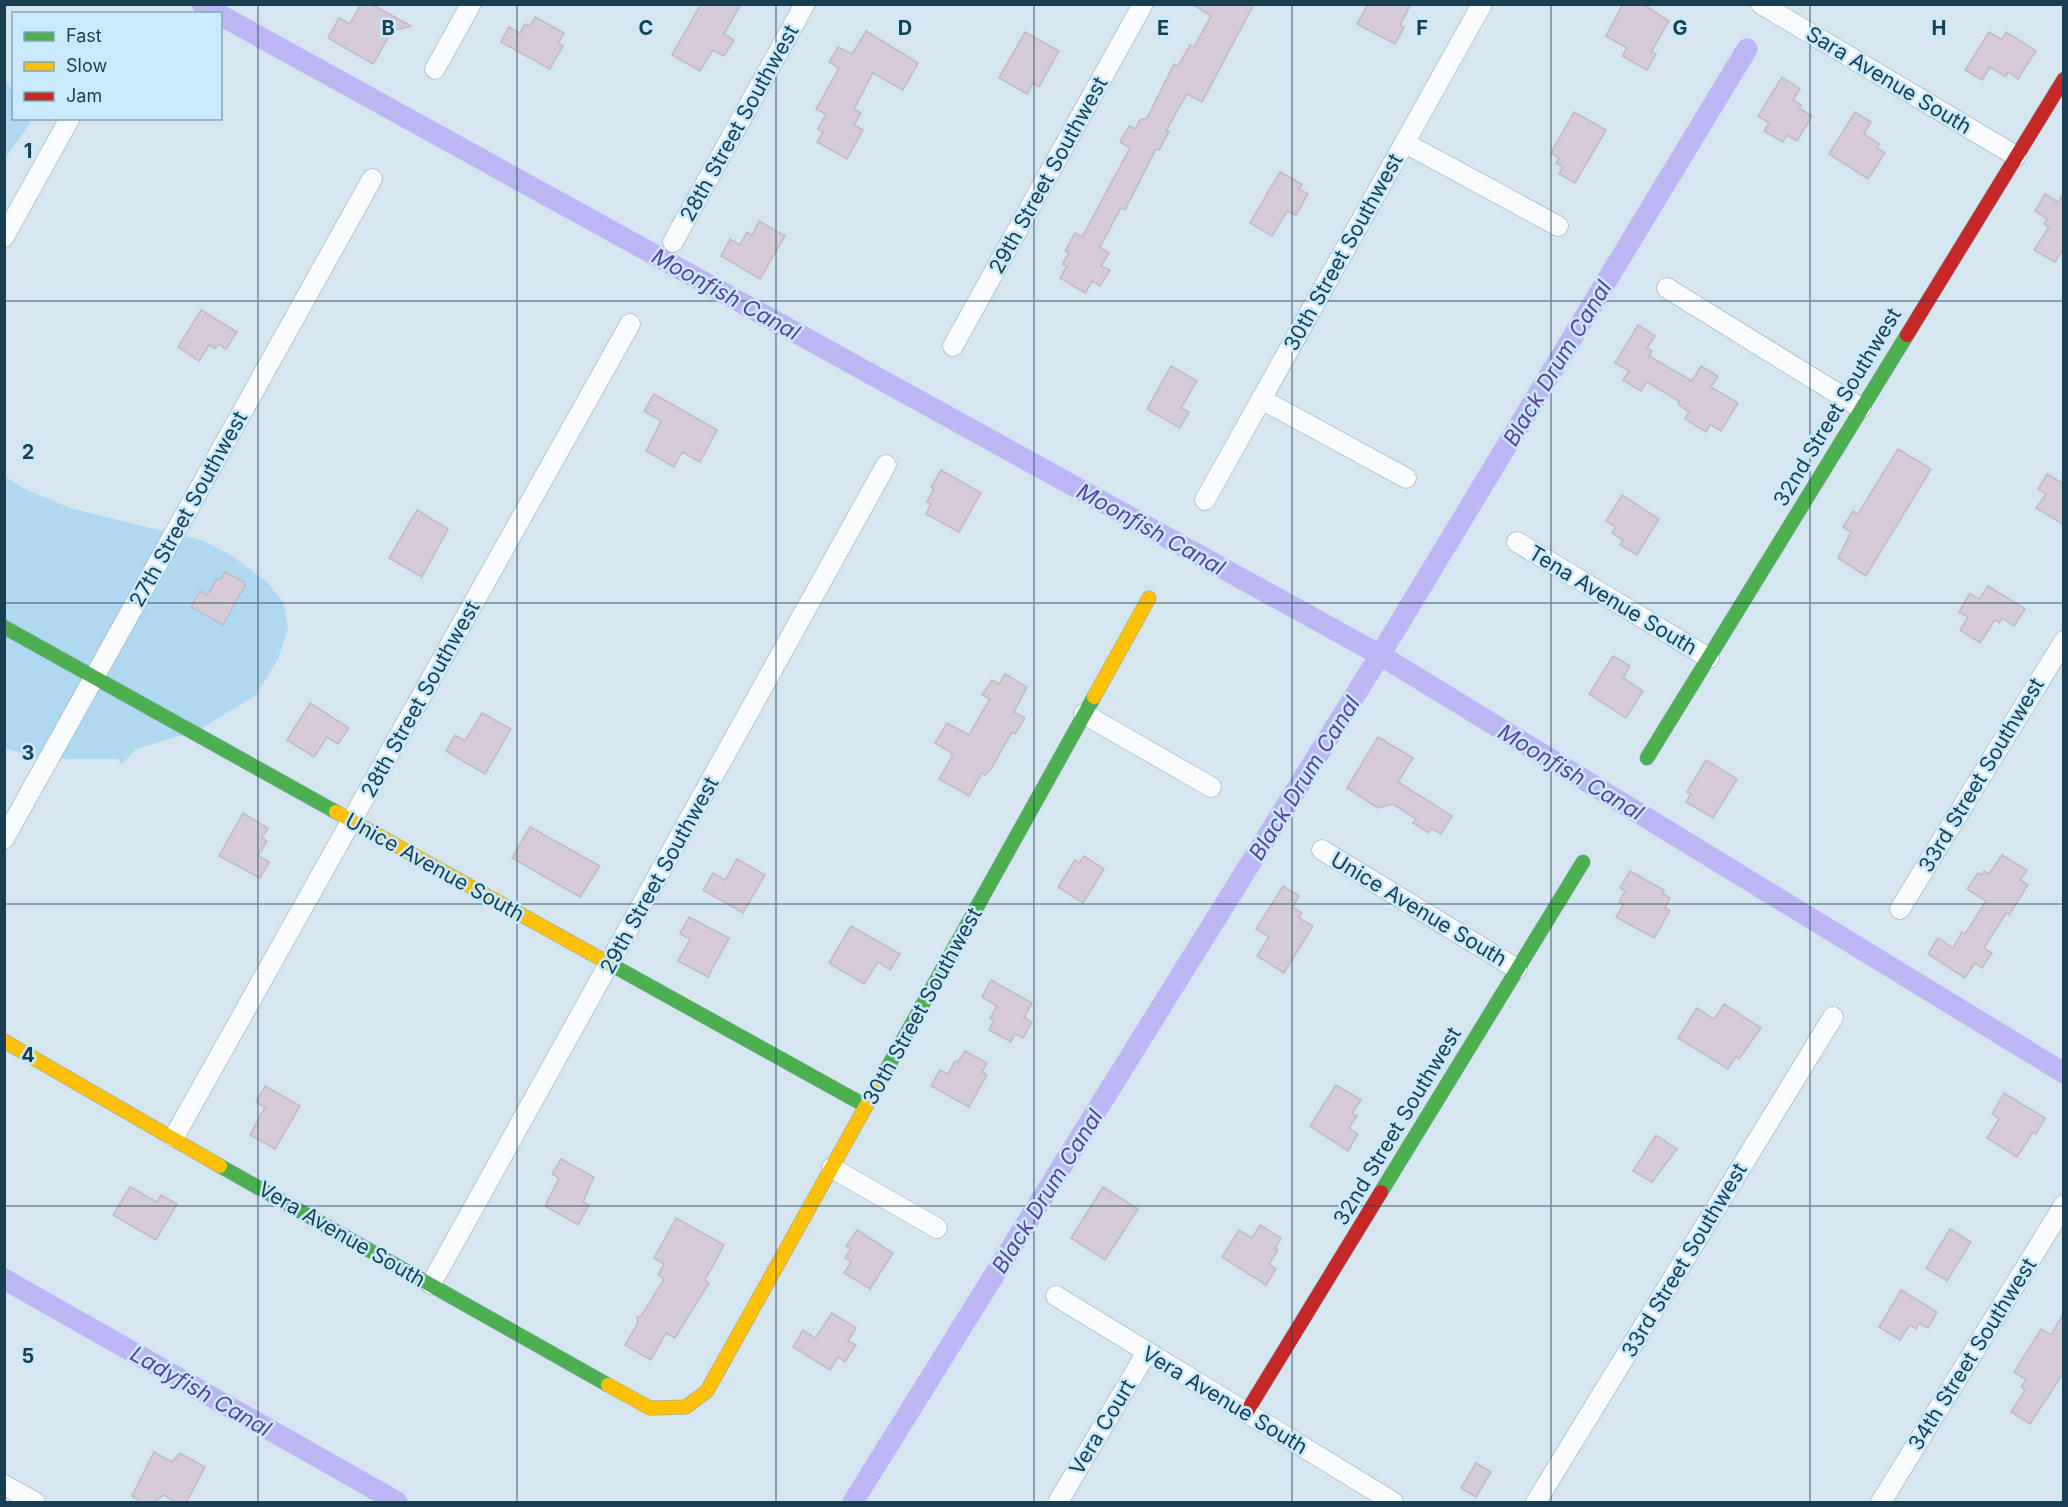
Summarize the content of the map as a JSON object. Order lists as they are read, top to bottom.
{
  "streets": {
    "street": [
      "Sara Avenue South",
      "28th Street Southwest",
      "29th Street Southwest",
      "30th Street Southwest",
      "32nd Street Southwest",
      "27th Street Southwest",
      "Tena Avenue South",
      "33rd Street Southwest",
      "Unice Avenue South",
      "Vera Avenue South",
      "34th Street Southwest",
      "Vera Court"
    ]
  },
  "crossings": [
    ["Sara Avenue South", "32nd Street Southwest"],
    ["28th Street Southwest", "Unice Avenue South"],
    ["28th Street Southwest", "Vera Avenue South"],
    ["29th Street Southwest", "Unice Avenue South"],
    ["29th Street Southwest", "Vera Avenue South"],
    ["30th Street Southwest", "Unice Avenue South"],
    ["30th Street Southwest", "Vera Avenue South"],
    ["32nd Street Southwest", "Tena Avenue South"],
    ["32nd Street Southwest", "Unice Avenue South"],
    ["32nd Street Southwest", "Vera Avenue South"],
    ["27th Street Southwest", "Unice Avenue South"],
    ["Vera Avenue South", "Vera Court"]
  ],
  "water": ["Moonfish Canal", "Black Drum Canal", "Ladyfish Canal"],
  "legend": ["Fast", "Slow", "Jam"],
  "grid": {
    "columns": [
      "B",
      "C",
      "D",
      "E",
      "F",
      "G",
      "H"
    ],
    "rows": [
      "1",
      "2",
      "3",
      "4",
      "5"
    ]
  }
}
